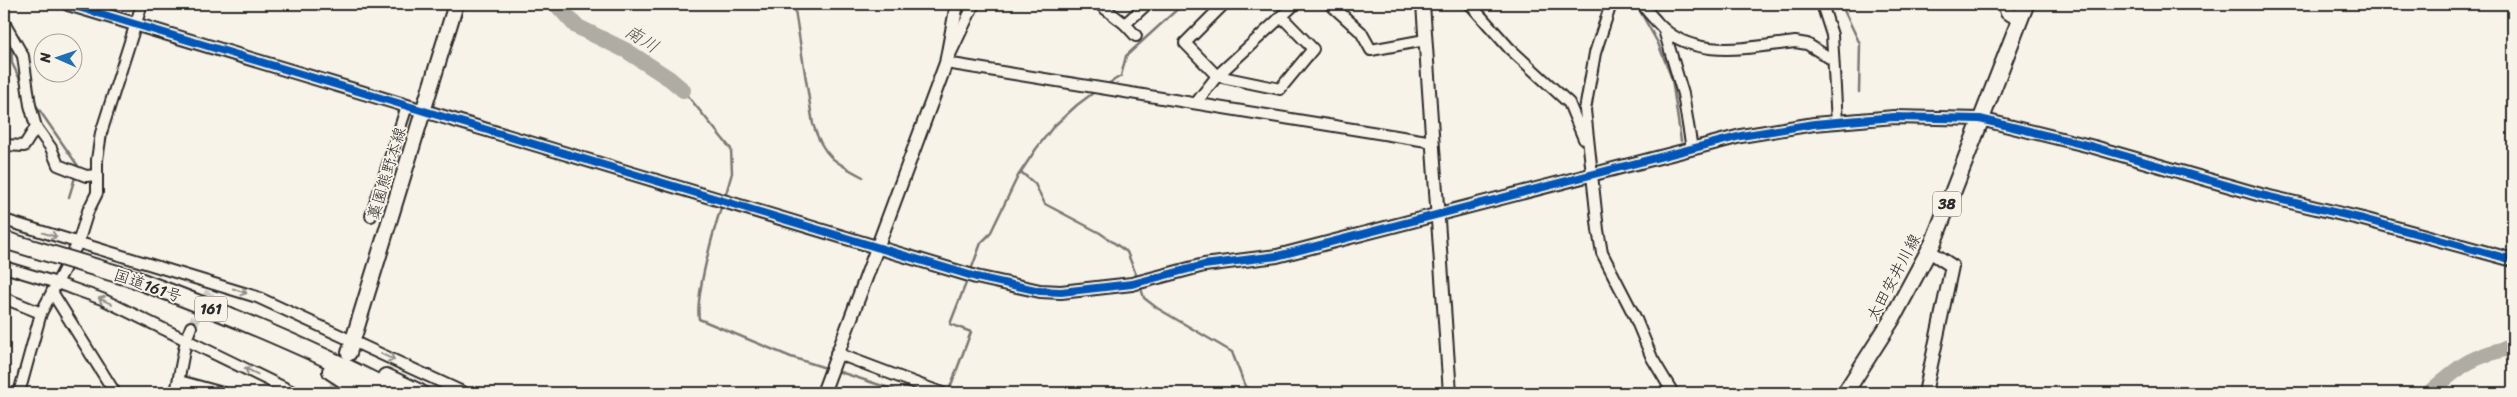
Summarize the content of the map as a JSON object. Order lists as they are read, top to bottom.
{
  "streets": {
    "highway": ["国道161号", "161"],
    "main road": ["藁園熊野本線", "38", "太田安井川線"]
  },
  "water": ["南川"],
  "north": "left"
}
